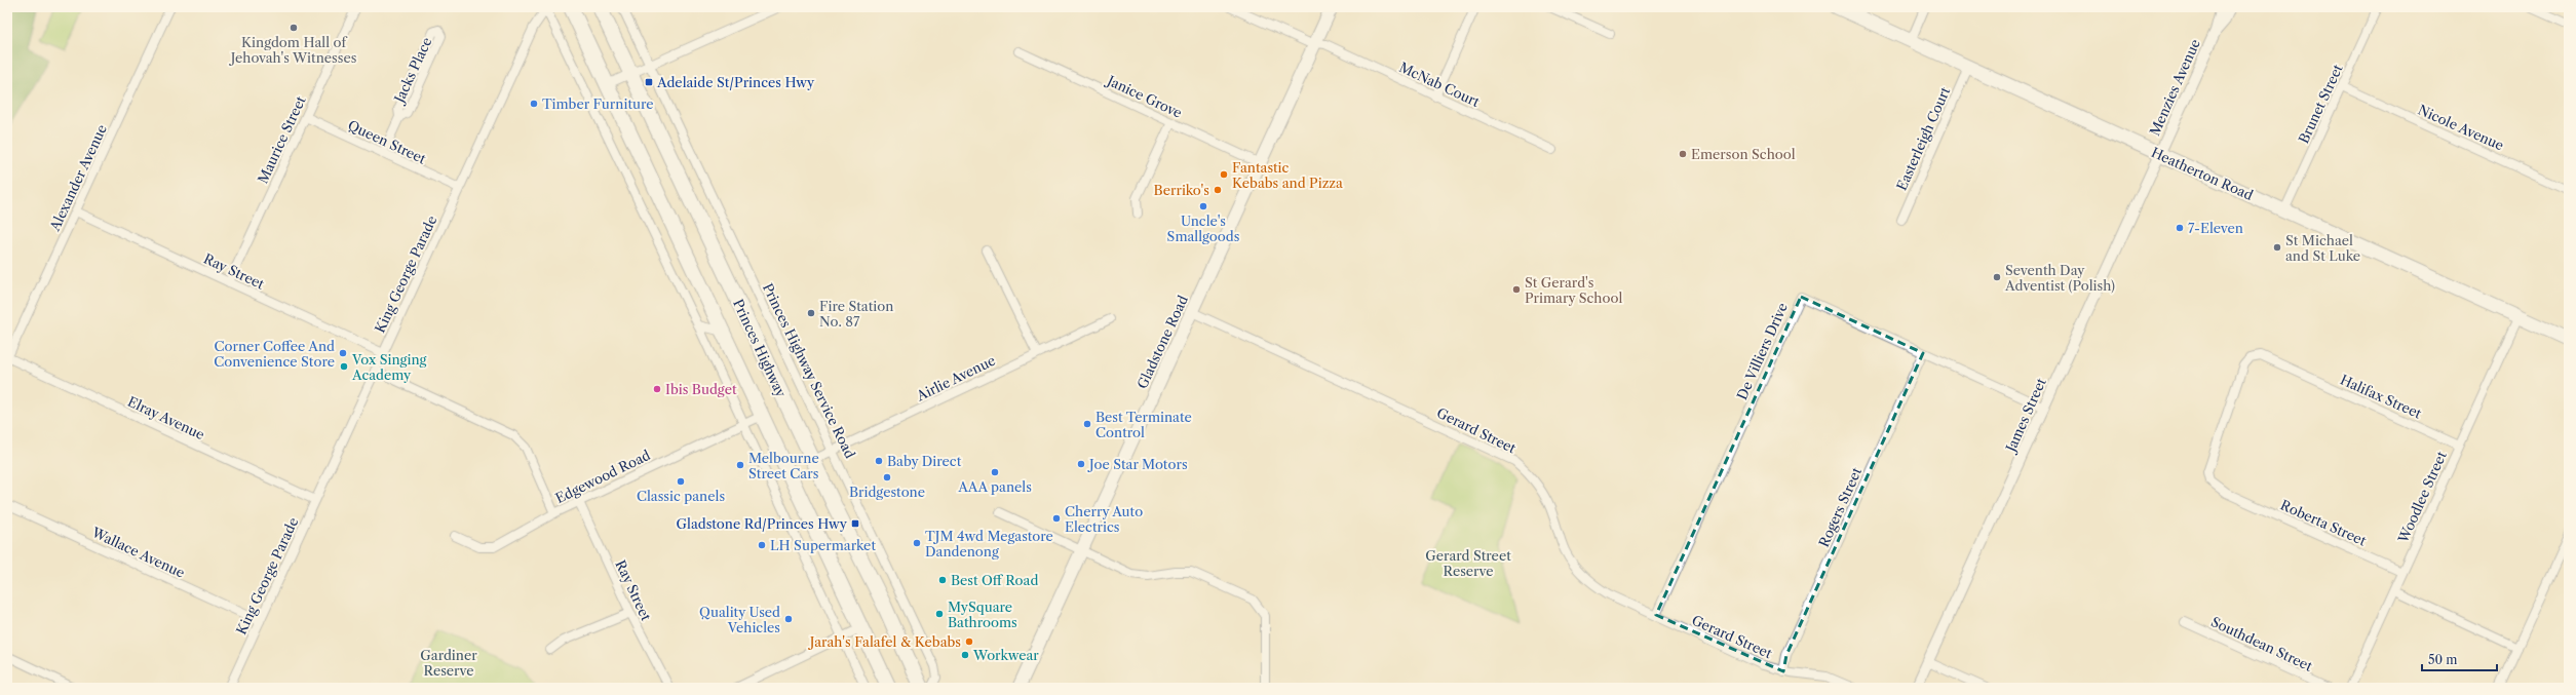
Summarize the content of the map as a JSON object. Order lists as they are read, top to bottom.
{
  "streets": {
    "highway": ["Princes Highway"],
    "main road": ["Heatherton Road", "Gladstone Road"],
    "street": [
      "Jacks Place",
      "McNab Court",
      "Menzies Avenue",
      "Janice Grove",
      "Brunet Street",
      "Nicole Avenue",
      "Easterleigh Court",
      "Maurice Street",
      "Queen Street",
      "Alexander Avenue",
      "Ray Street",
      "King George Parade",
      "De Villiers Drive",
      "Princes Highway Service Road",
      "Airlie Avenue",
      "Halifax Street",
      "James Street",
      "Elray Avenue",
      "Gerard Street",
      "Edgewood Road",
      "Woodlee Street",
      "Rogers Street",
      "Roberta Street",
      "Wallace Avenue",
      "Southdean Street"
    ]
  },
  "crossings": [
    ["Jacks Place", "Queen Street"],
    ["McNab Court", "Gladstone Road"],
    ["Menzies Avenue", "Heatherton Road"],
    ["Menzies Avenue", "James Street"],
    ["Janice Grove", "Gladstone Road"],
    ["Brunet Street", "Nicole Avenue"],
    ["Brunet Street", "Heatherton Road"],
    ["Easterleigh Court", "Heatherton Road"],
    ["Maurice Street", "Queen Street"],
    ["Maurice Street", "Ray Street"],
    ["Queen Street", "King George Parade"],
    ["Heatherton Road", "James Street"],
    ["Heatherton Road", "Woodlee Street"],
    ["Alexander Avenue", "Ray Street"],
    ["Alexander Avenue", "Elray Avenue"],
    ["Ray Street", "King George Parade"],
    ["Ray Street", "Edgewood Road"],
    ["King George Parade", "Elray Avenue"],
    ["King George Parade", "Wallace Avenue"],
    ["Gladstone Road", "Gerard Street"],
    ["Princes Highway", "Airlie Avenue"],
    ["Princes Highway", "Edgewood Road"],
    ["De Villiers Drive", "James Street"],
    ["De Villiers Drive", "Gerard Street"],
    ["De Villiers Drive", "Rogers Street"],
    ["Princes Highway Service Road", "Airlie Avenue"],
    ["Halifax Street", "Woodlee Street"],
    ["Halifax Street", "Roberta Street"],
    ["Gerard Street", "Rogers Street"],
    ["Woodlee Street", "Roberta Street"]
  ],
  "parks": ["Gerard Street Reserve", "Gardiner Reserve"],
  "places": {
    "other": [
      "Kingdom Hall of Jehovah's Witnesses",
      "Timber Furniture",
      "Emerson School",
      "Fantastic Kebabs and Pizza",
      "Berriko's",
      "Uncle's Smallgoods",
      "7-Eleven",
      "St Michael and St Luke",
      "Seventh Day Adventist (Polish)",
      "St Gerard's Primary School",
      "Fire Station No. 87",
      "Corner Coffee And Convenience Store",
      "Vox Singing Academy",
      "Ibis Budget",
      "Best Terminate Control",
      "Baby Direct",
      "Joe Star Motors",
      "Melbourne Street Cars",
      "AAA panels",
      "Bridgestone",
      "Classic panels",
      "Cherry Auto Electrics",
      "TJM 4wd Megastore Dandenong",
      "LH Supermarket",
      "Best Off Road",
      "MySquare Bathrooms",
      "Quality Used Vehicles",
      "Jarah's Falafel & Kebabs",
      "Workwear"
    ],
    "transit": ["Adelaide St/Princes Hwy", "Gladstone Rd/Princes Hwy"]
  },
  "scale_bar": "50 m"
}
